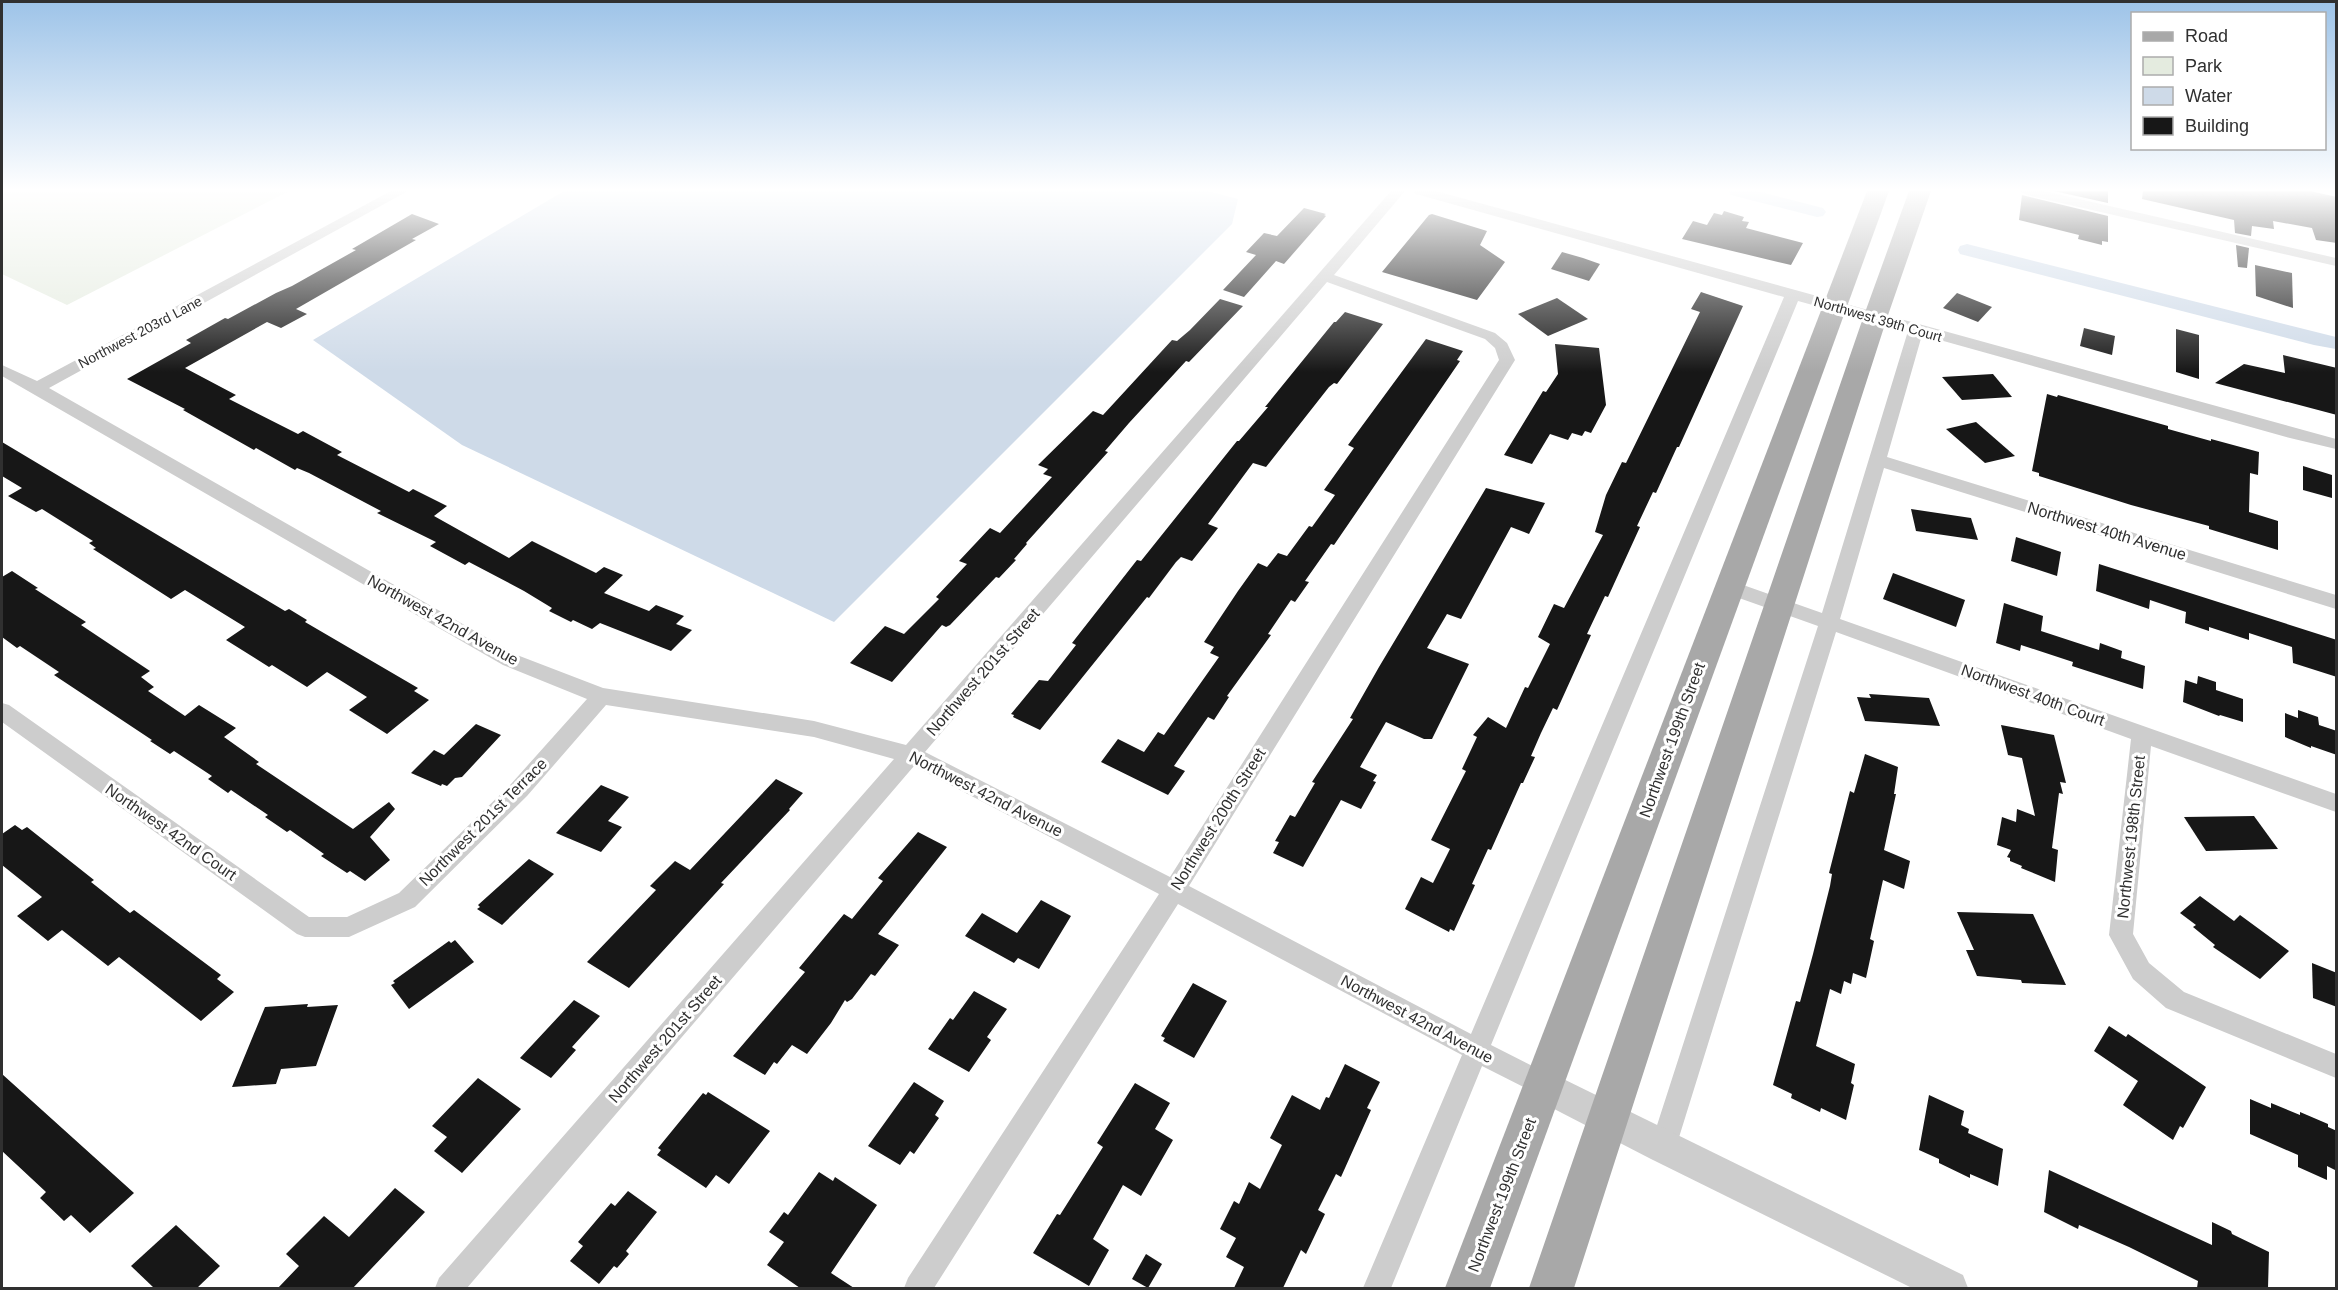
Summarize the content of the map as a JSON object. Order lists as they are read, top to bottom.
{
  "streets": {
    "main road": ["Northwest 199th Street"],
    "street": [
      "Northwest 39th Court",
      "Northwest 203rd Lane",
      "Northwest 40th Avenue",
      "Northwest 42nd Avenue",
      "Northwest 201st Street",
      "Northwest 40th Court",
      "Northwest 200th Street",
      "Northwest 201st Terrace",
      "Northwest 42nd Court",
      "Northwest 198th Street"
    ]
  },
  "crossings": [
    ["Northwest 39th Court", "Northwest 199th Street"],
    ["Northwest 203rd Lane", "Northwest 42nd Avenue"],
    ["Northwest 42nd Avenue", "Northwest 201st Street"],
    ["Northwest 42nd Avenue", "Northwest 199th Street"],
    ["Northwest 42nd Avenue", "Northwest 200th Street"],
    ["Northwest 42nd Avenue", "Northwest 201st Terrace"],
    ["Northwest 201st Street", "Northwest 200th Street"],
    ["Northwest 40th Court", "Northwest 199th Street"],
    ["Northwest 40th Court", "Northwest 198th Street"],
    ["Northwest 201st Terrace", "Northwest 42nd Court"]
  ],
  "legend": [
    "Road",
    "Park",
    "Water",
    "Building"
  ]
}
